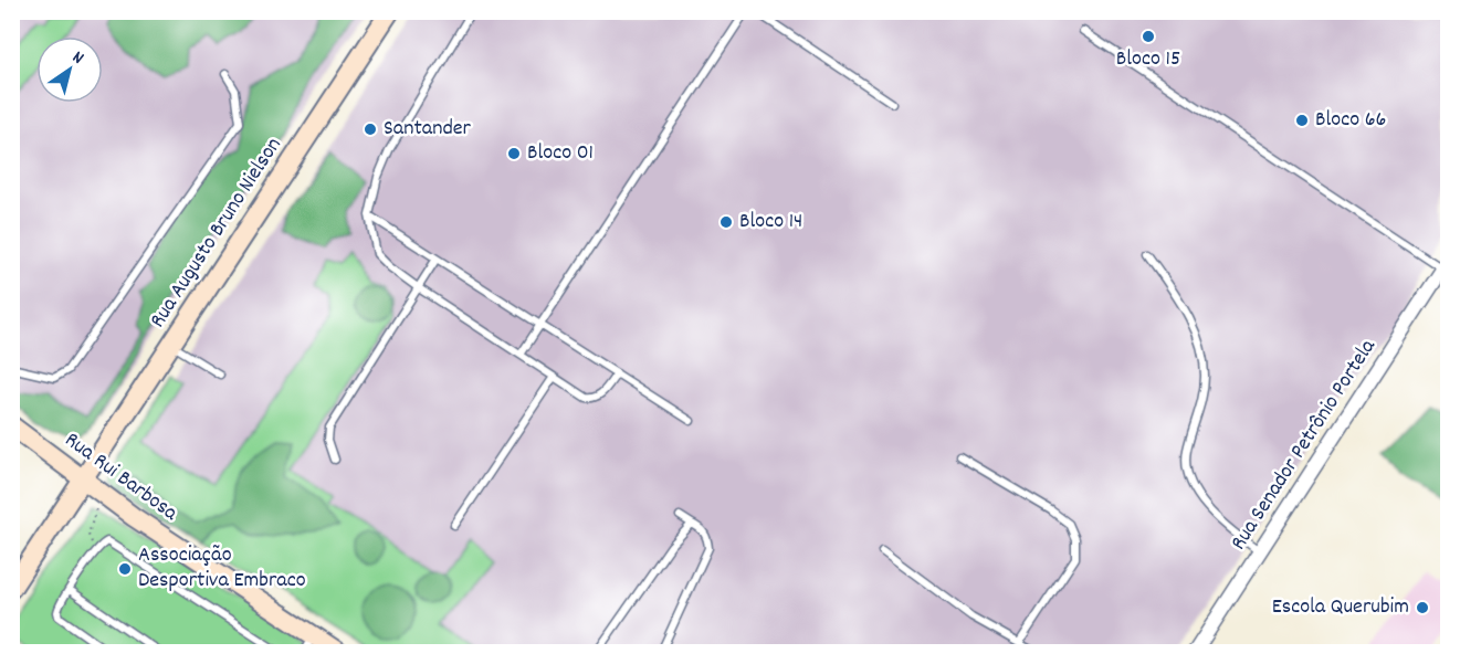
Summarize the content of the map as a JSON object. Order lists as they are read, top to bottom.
{
  "streets": {
    "main road": ["Rua Augusto Bruno Nielson", "Rua Rui Barbosa"],
    "street": ["Rua Senador Petrônio Portela"]
  },
  "crossings": [
    ["Rua Augusto Bruno Nielson", "Rua Rui Barbosa"]
  ],
  "places": [
    "Bloco 15",
    "Bloco 66",
    "Santander",
    "Bloco 01",
    "Bloco 14",
    "Associação Desportiva Embraco",
    "Escola Querubim"
  ],
  "north": "top right"
}
